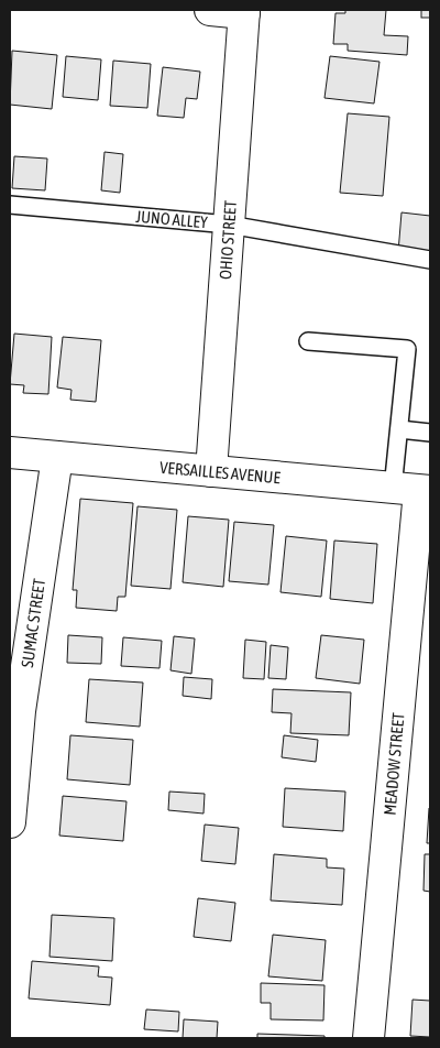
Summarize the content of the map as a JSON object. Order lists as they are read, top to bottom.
{
  "streets": {
    "street": [
      "OHIO STREET",
      "VERSAILLES AVENUE",
      "SUMAC STREET",
      "MEADOW STREET"
    ],
    "lane": ["JUNO ALLEY"]
  },
  "crossings": [
    ["JUNO ALLEY", "OHIO STREET"],
    ["OHIO STREET", "VERSAILLES AVENUE"],
    ["VERSAILLES AVENUE", "SUMAC STREET"],
    ["VERSAILLES AVENUE", "MEADOW STREET"]
  ]
}
